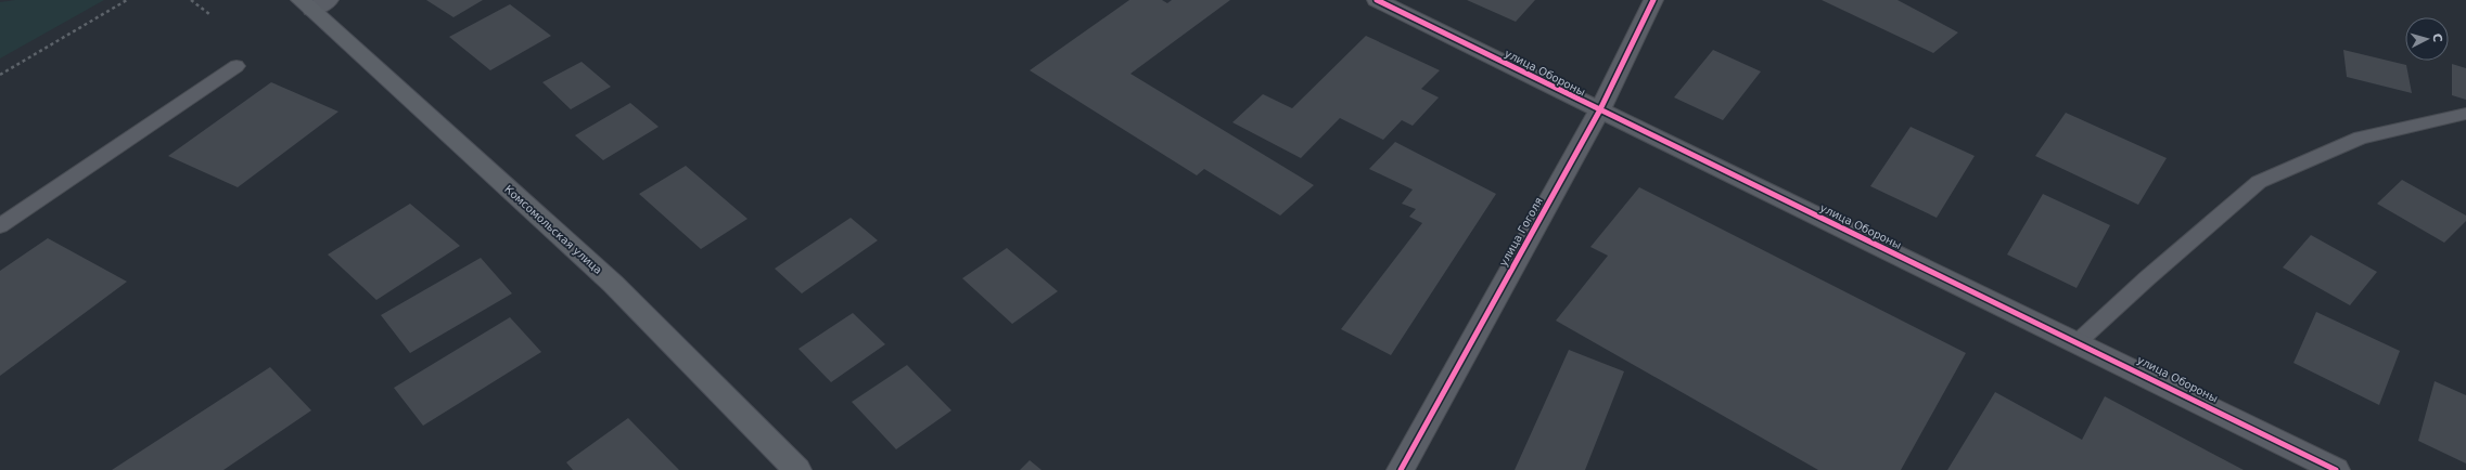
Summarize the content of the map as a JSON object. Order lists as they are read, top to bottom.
{
  "streets": {
    "main road": ["Комсомольская улица"],
    "street": ["улица Обороны", "улица Гоголя"]
  },
  "crossings": [
    ["улица Обороны", "улица Гоголя"]
  ],
  "north": "right"
}
